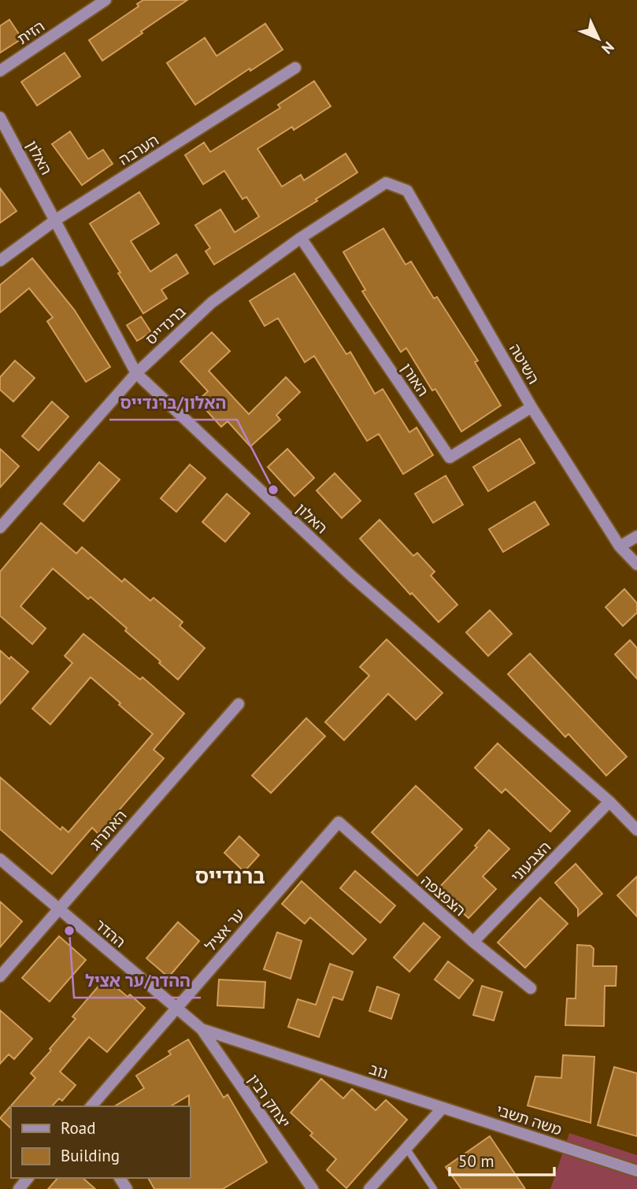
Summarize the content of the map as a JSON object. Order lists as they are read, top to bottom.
{
  "streets": {
    "street": [
      "הזית",
      "הערבה",
      "האלון",
      "ברנדייס",
      "השיטה",
      "האורן",
      "האתרוג",
      "הצבעוני",
      "הצפצפה",
      "ער אציל",
      "ההדר",
      "נוב",
      "יצחק רבין",
      "משה תשבי"
    ]
  },
  "crossings": [
    ["הערבה", "האלון"],
    ["האלון", "ברנדייס"],
    ["האלון", "הצבעוני"],
    ["ברנדייס", "השיטה"],
    ["ברנדייס", "האורן"],
    ["השיטה", "האורן"],
    ["האתרוג", "ההדר"],
    ["הצבעוני", "הצפצפה"],
    ["הצפצפה", "ער אציל"],
    ["ער אציל", "ההדר"],
    ["ההדר", "נוב"],
    ["ההדר", "יצחק רבין"],
    ["נוב", "יצחק רבין"],
    ["נוב", "משה תשבי"]
  ],
  "districts": ["ברנדייס"],
  "places": ["האלון/ברנדייס", "ההדר/ער אציל"],
  "legend": ["Road", "Building"],
  "scale_bar": "50 m",
  "north": "bottom right"
}
